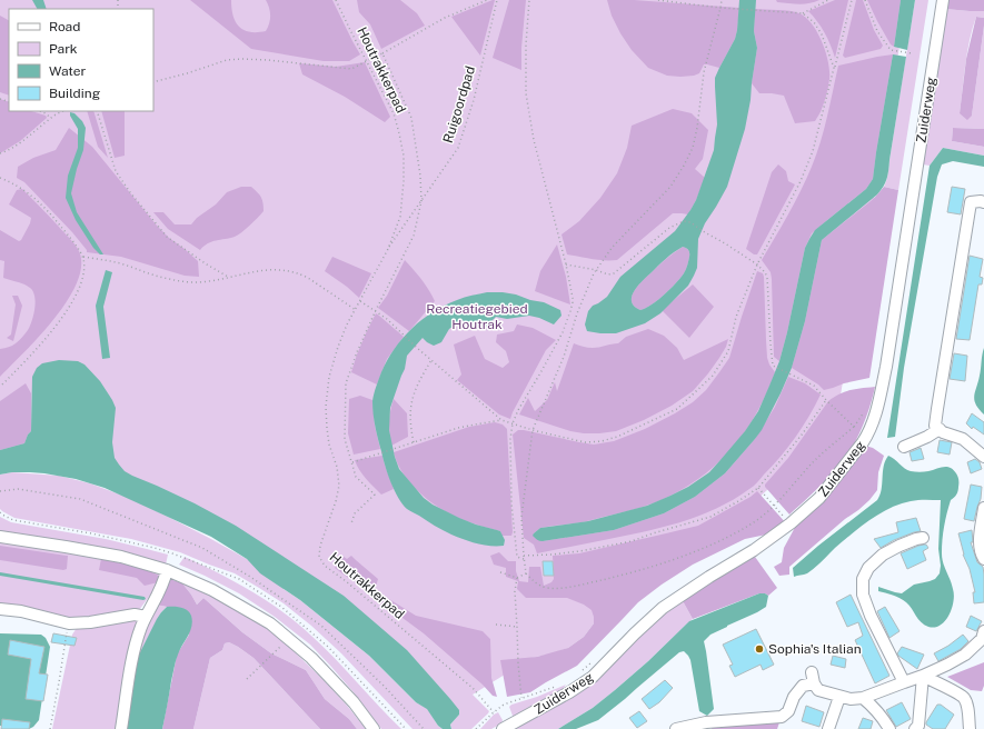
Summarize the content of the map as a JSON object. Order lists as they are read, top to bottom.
{
  "streets": {
    "street": ["Zuiderweg"],
    "path": ["Houtrakkerpad", "Ruigoordpad"]
  },
  "crossings": [
    ["Houtrakkerpad", "Ruigoordpad"]
  ],
  "parks": ["Recreatiegebied Houtrak"],
  "places": ["Sophia's Italian"],
  "legend": [
    "Road",
    "Park",
    "Water",
    "Building"
  ]
}
